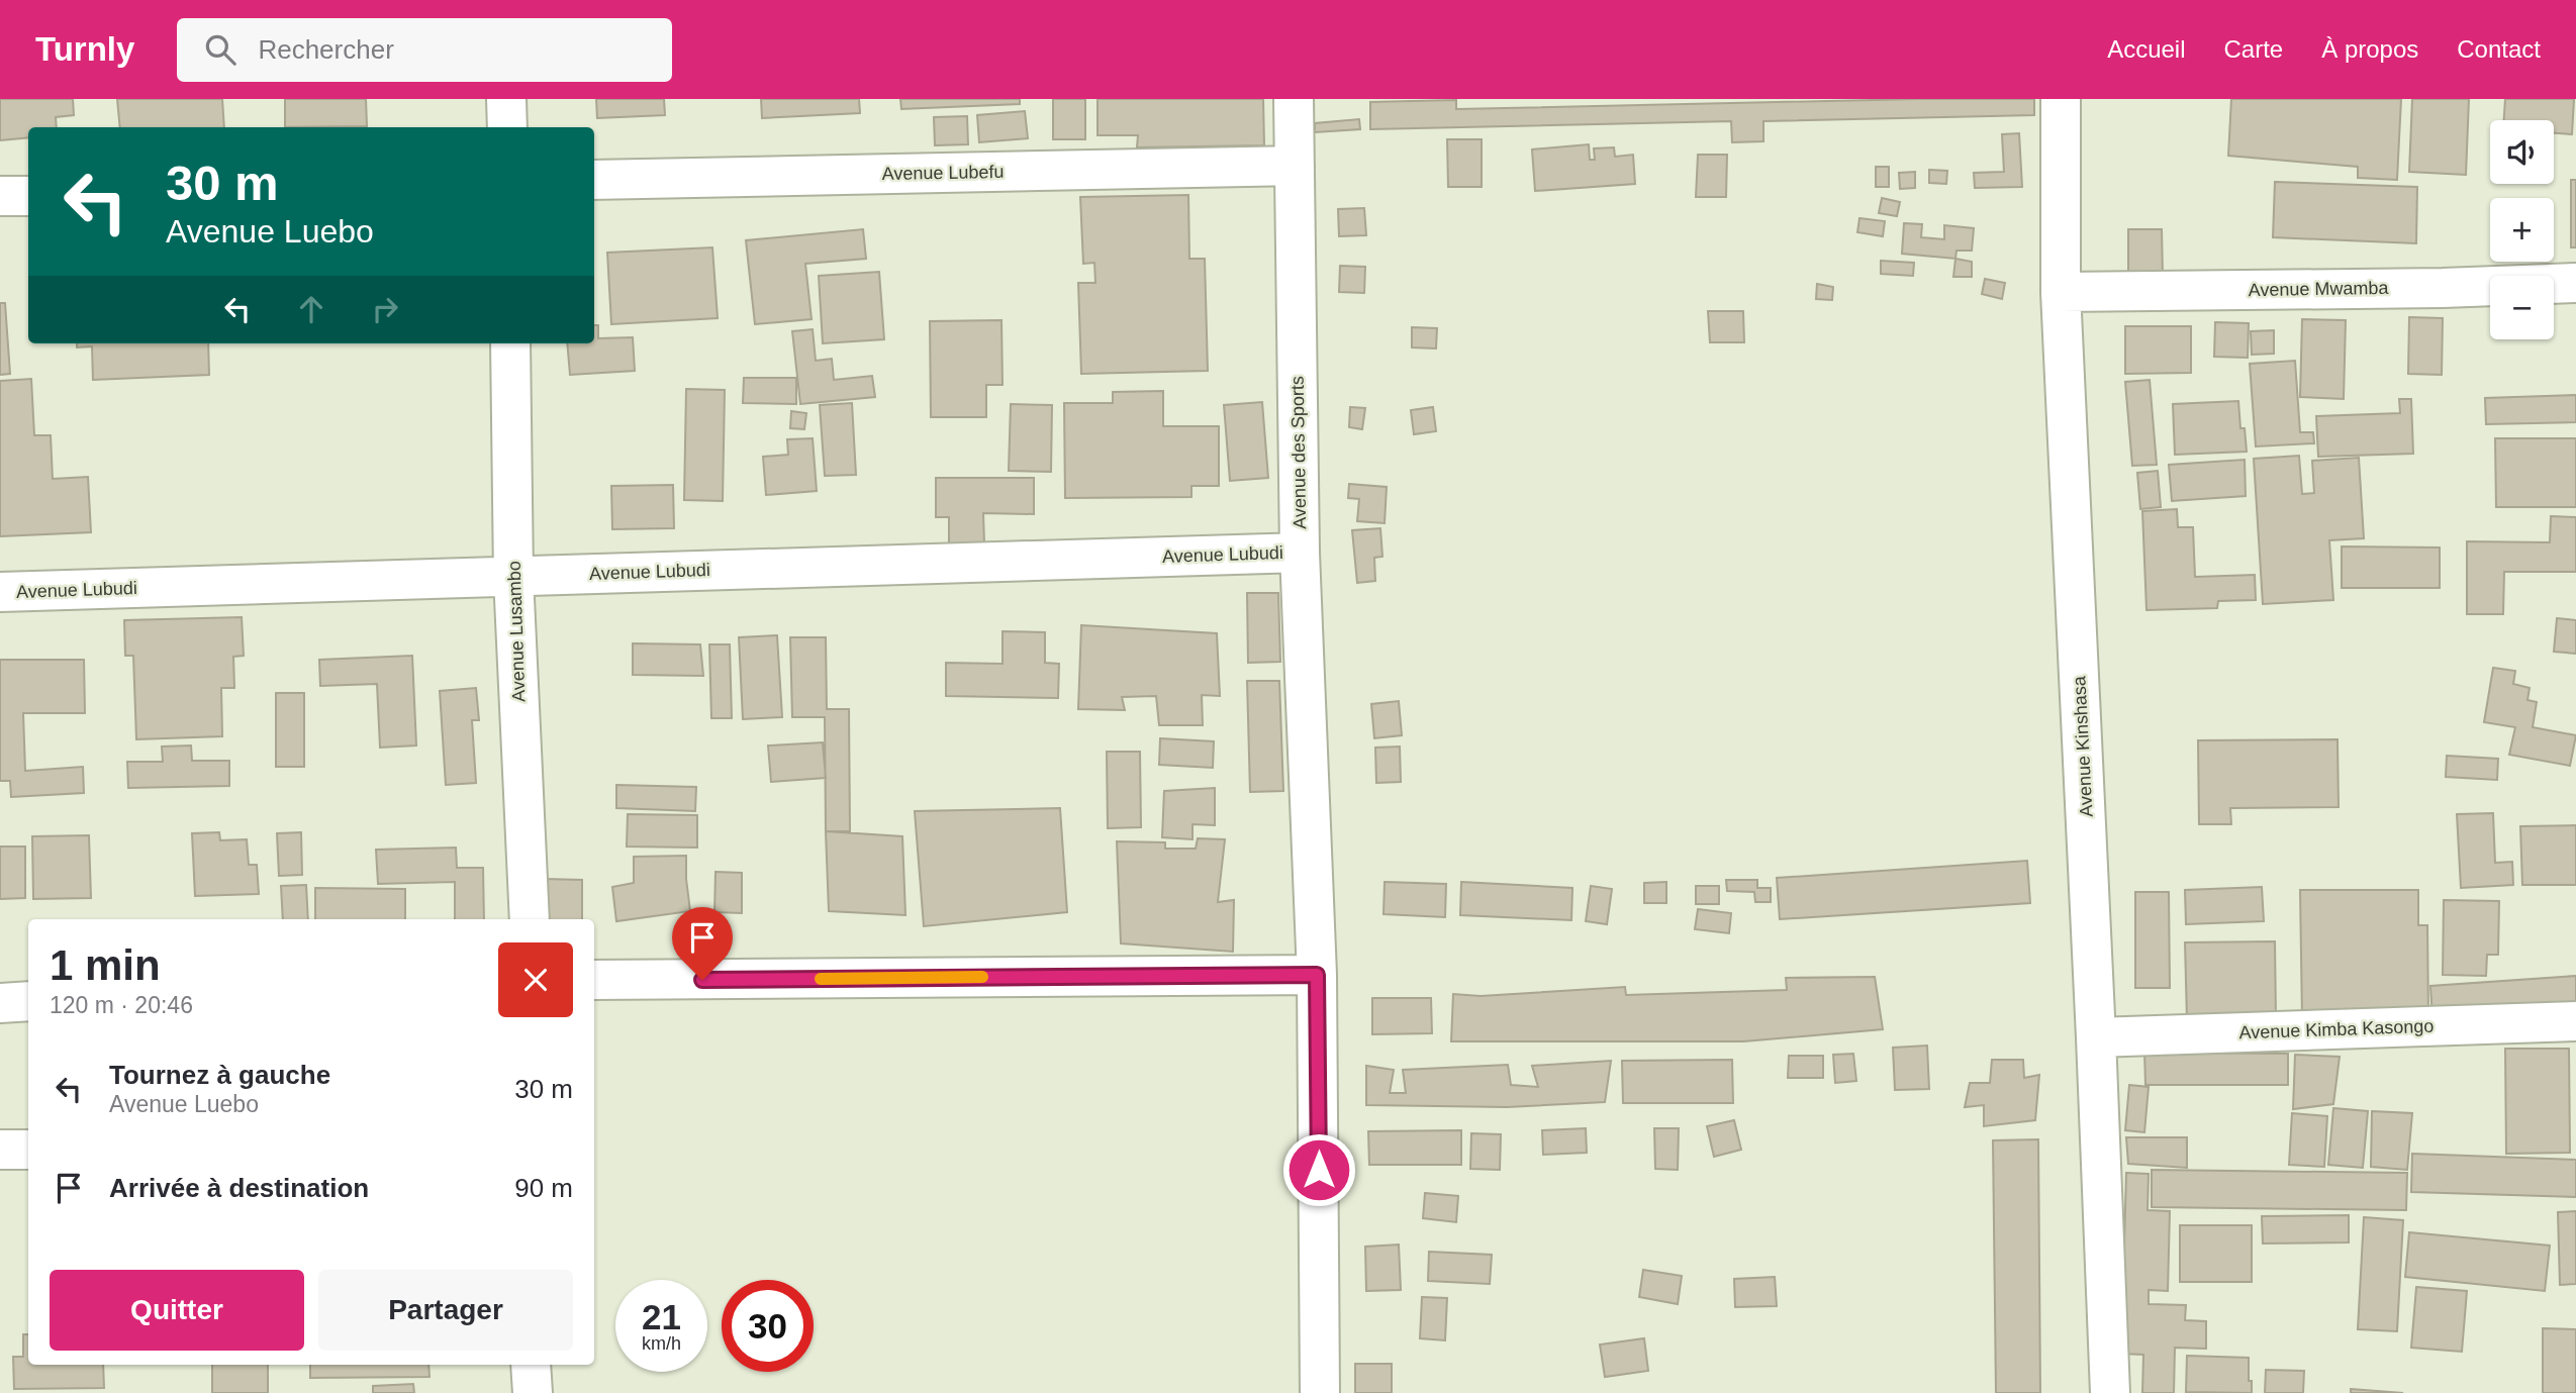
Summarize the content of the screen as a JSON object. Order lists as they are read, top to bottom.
{
  "streets": {
    "street": [
      "Avenue Lubefu",
      "Avenue Mwamba",
      "Avenue des Sports",
      "Avenue Lubudi",
      "Avenue Lusambo",
      "Avenue Kinshasa",
      "Avenue Kimba Kasongo"
    ]
  },
  "crossings": [
    ["Avenue Lubefu", "Avenue des Sports"],
    ["Avenue Mwamba", "Avenue Kinshasa"],
    ["Avenue des Sports", "Avenue Lubudi"],
    ["Avenue Lubudi", "Avenue Lusambo"],
    ["Avenue Kinshasa", "Avenue Kimba Kasongo"]
  ],
  "page": {
    "header": "Turnly",
    "search": "Rechercher",
    "nav": [
      "Accueil",
      "Carte",
      "À propos",
      "Contact"
    ],
    "map_buttons": ["+", "−"],
    "turn": ["30 m", "Avenue Luebo"],
    "heading": ["1 min", "120 m · 20:46"],
    "list": [
      {
        "name": "Tournez à gauche",
        "note": "Avenue Luebo",
        "value": "30 m"
      },
      {
        "name": "Arrivée à destination",
        "value": "90 m"
      }
    ],
    "buttons": ["Quitter", "Partager"],
    "speed": "21 km/h",
    "limit": "30"
  }
}
